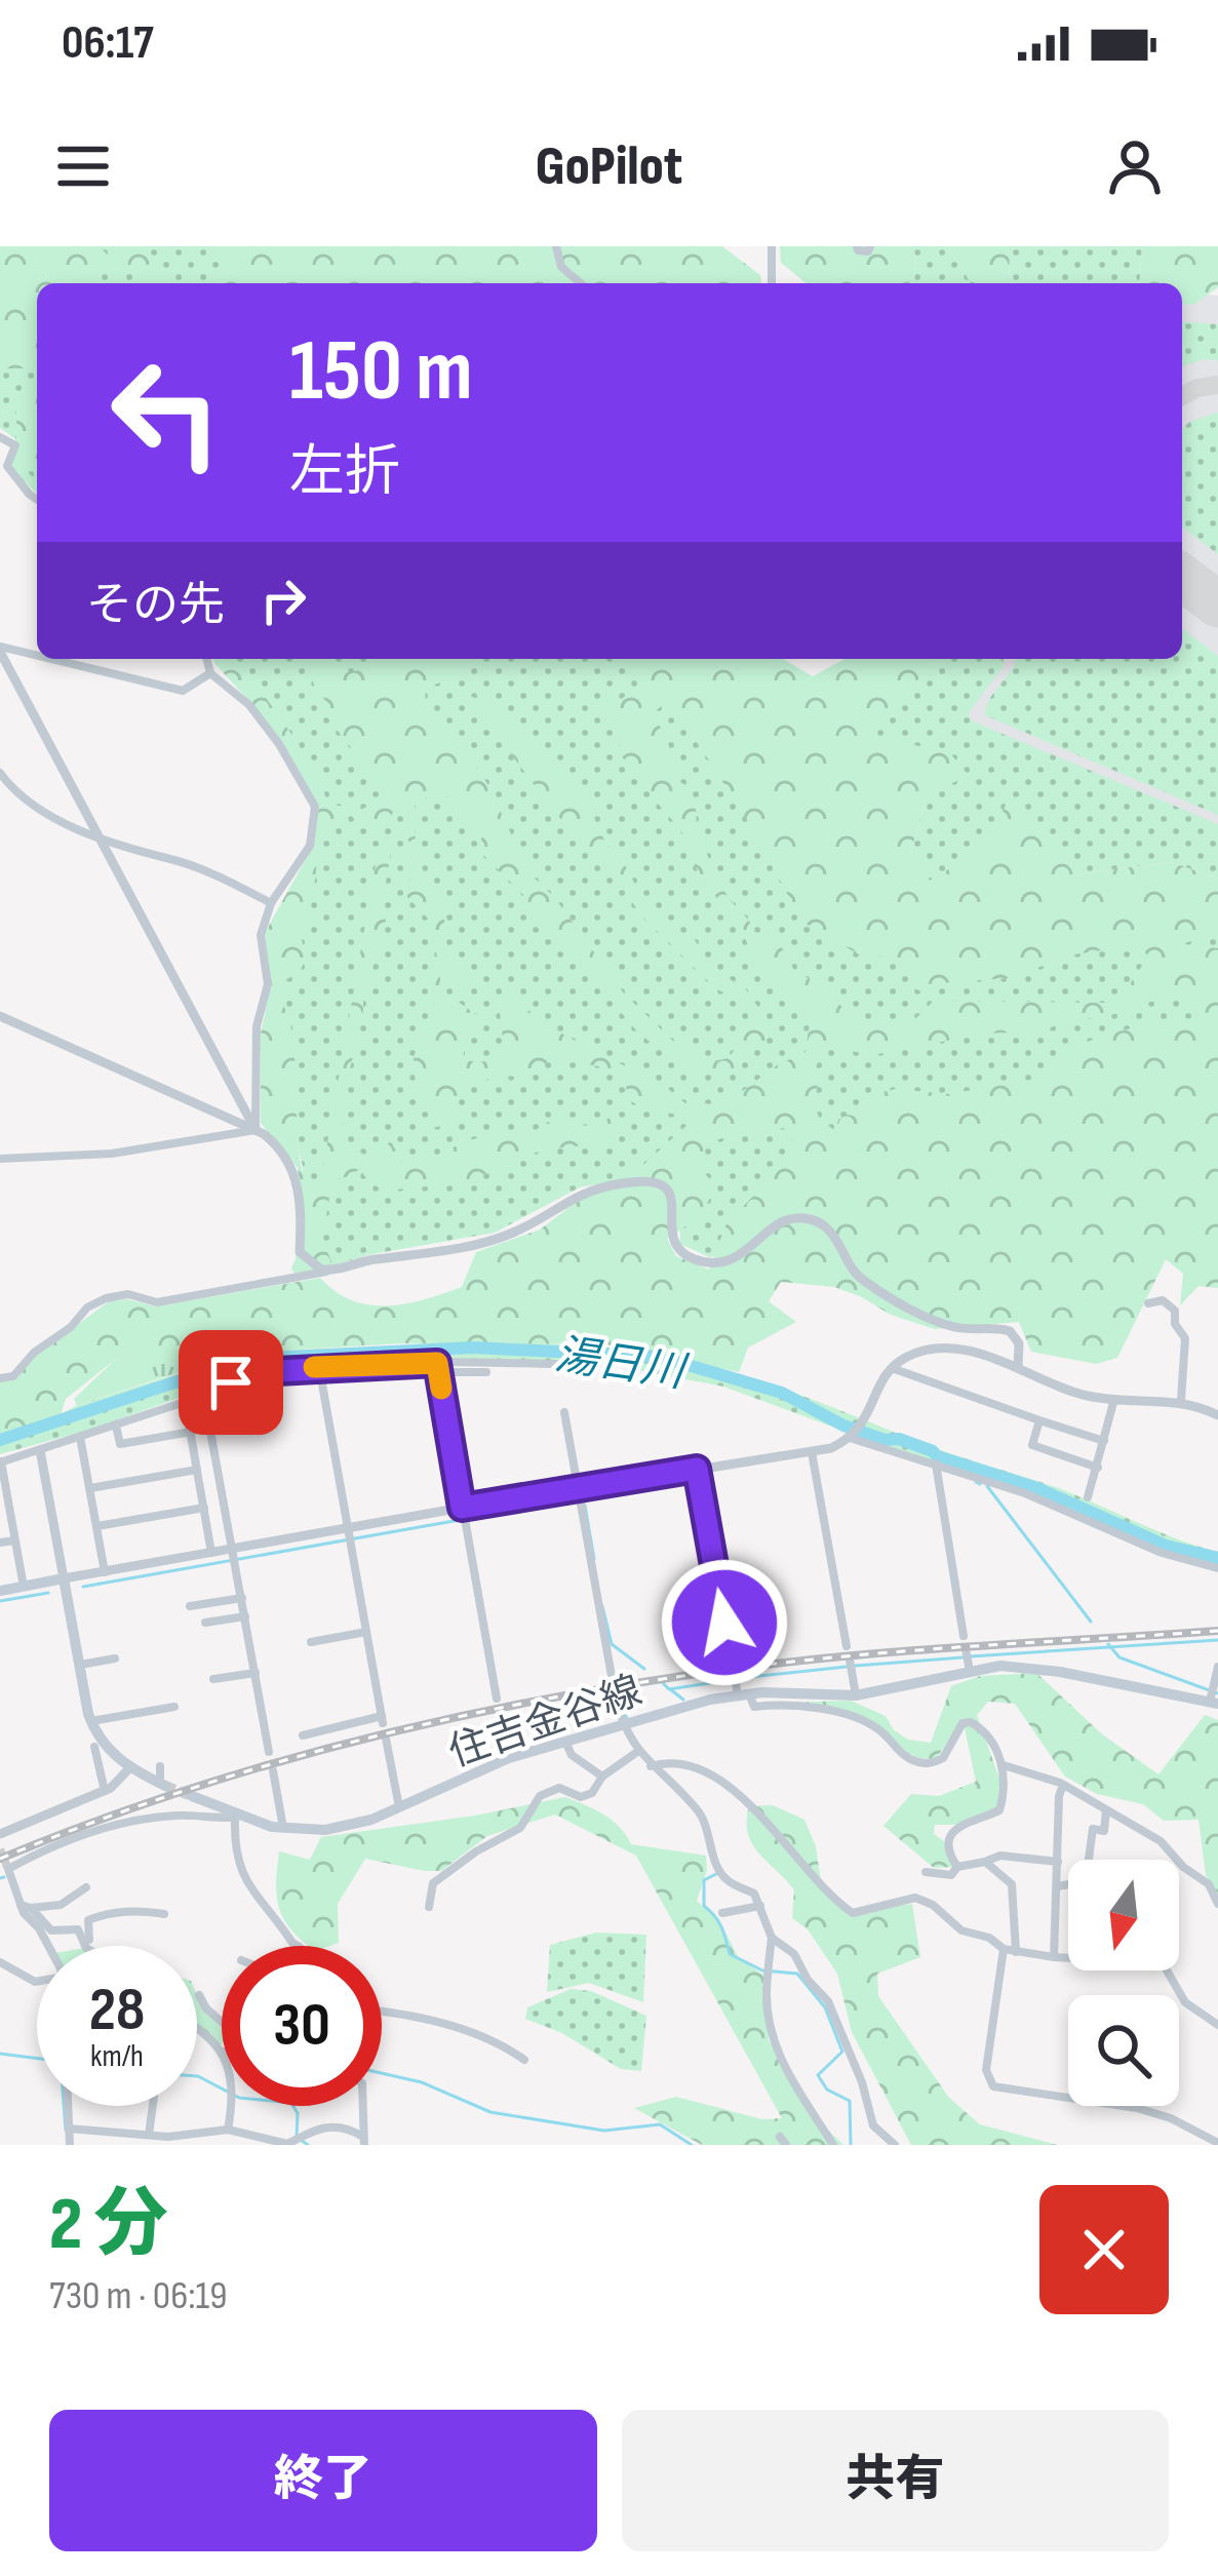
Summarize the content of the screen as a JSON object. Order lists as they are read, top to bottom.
{
  "streets": {
    "main road": ["住吉金谷線"]
  },
  "water": ["湯日川"],
  "north": "bottom",
  "page": {
    "status": "06:17",
    "header": "GoPilot",
    "turn": ["150 m", "左折"],
    "then": "その先",
    "speed": "28 km/h",
    "limit": "30",
    "heading": ["2 分", "730 m · 06:19"],
    "buttons": ["終了", "共有"]
  }
}
